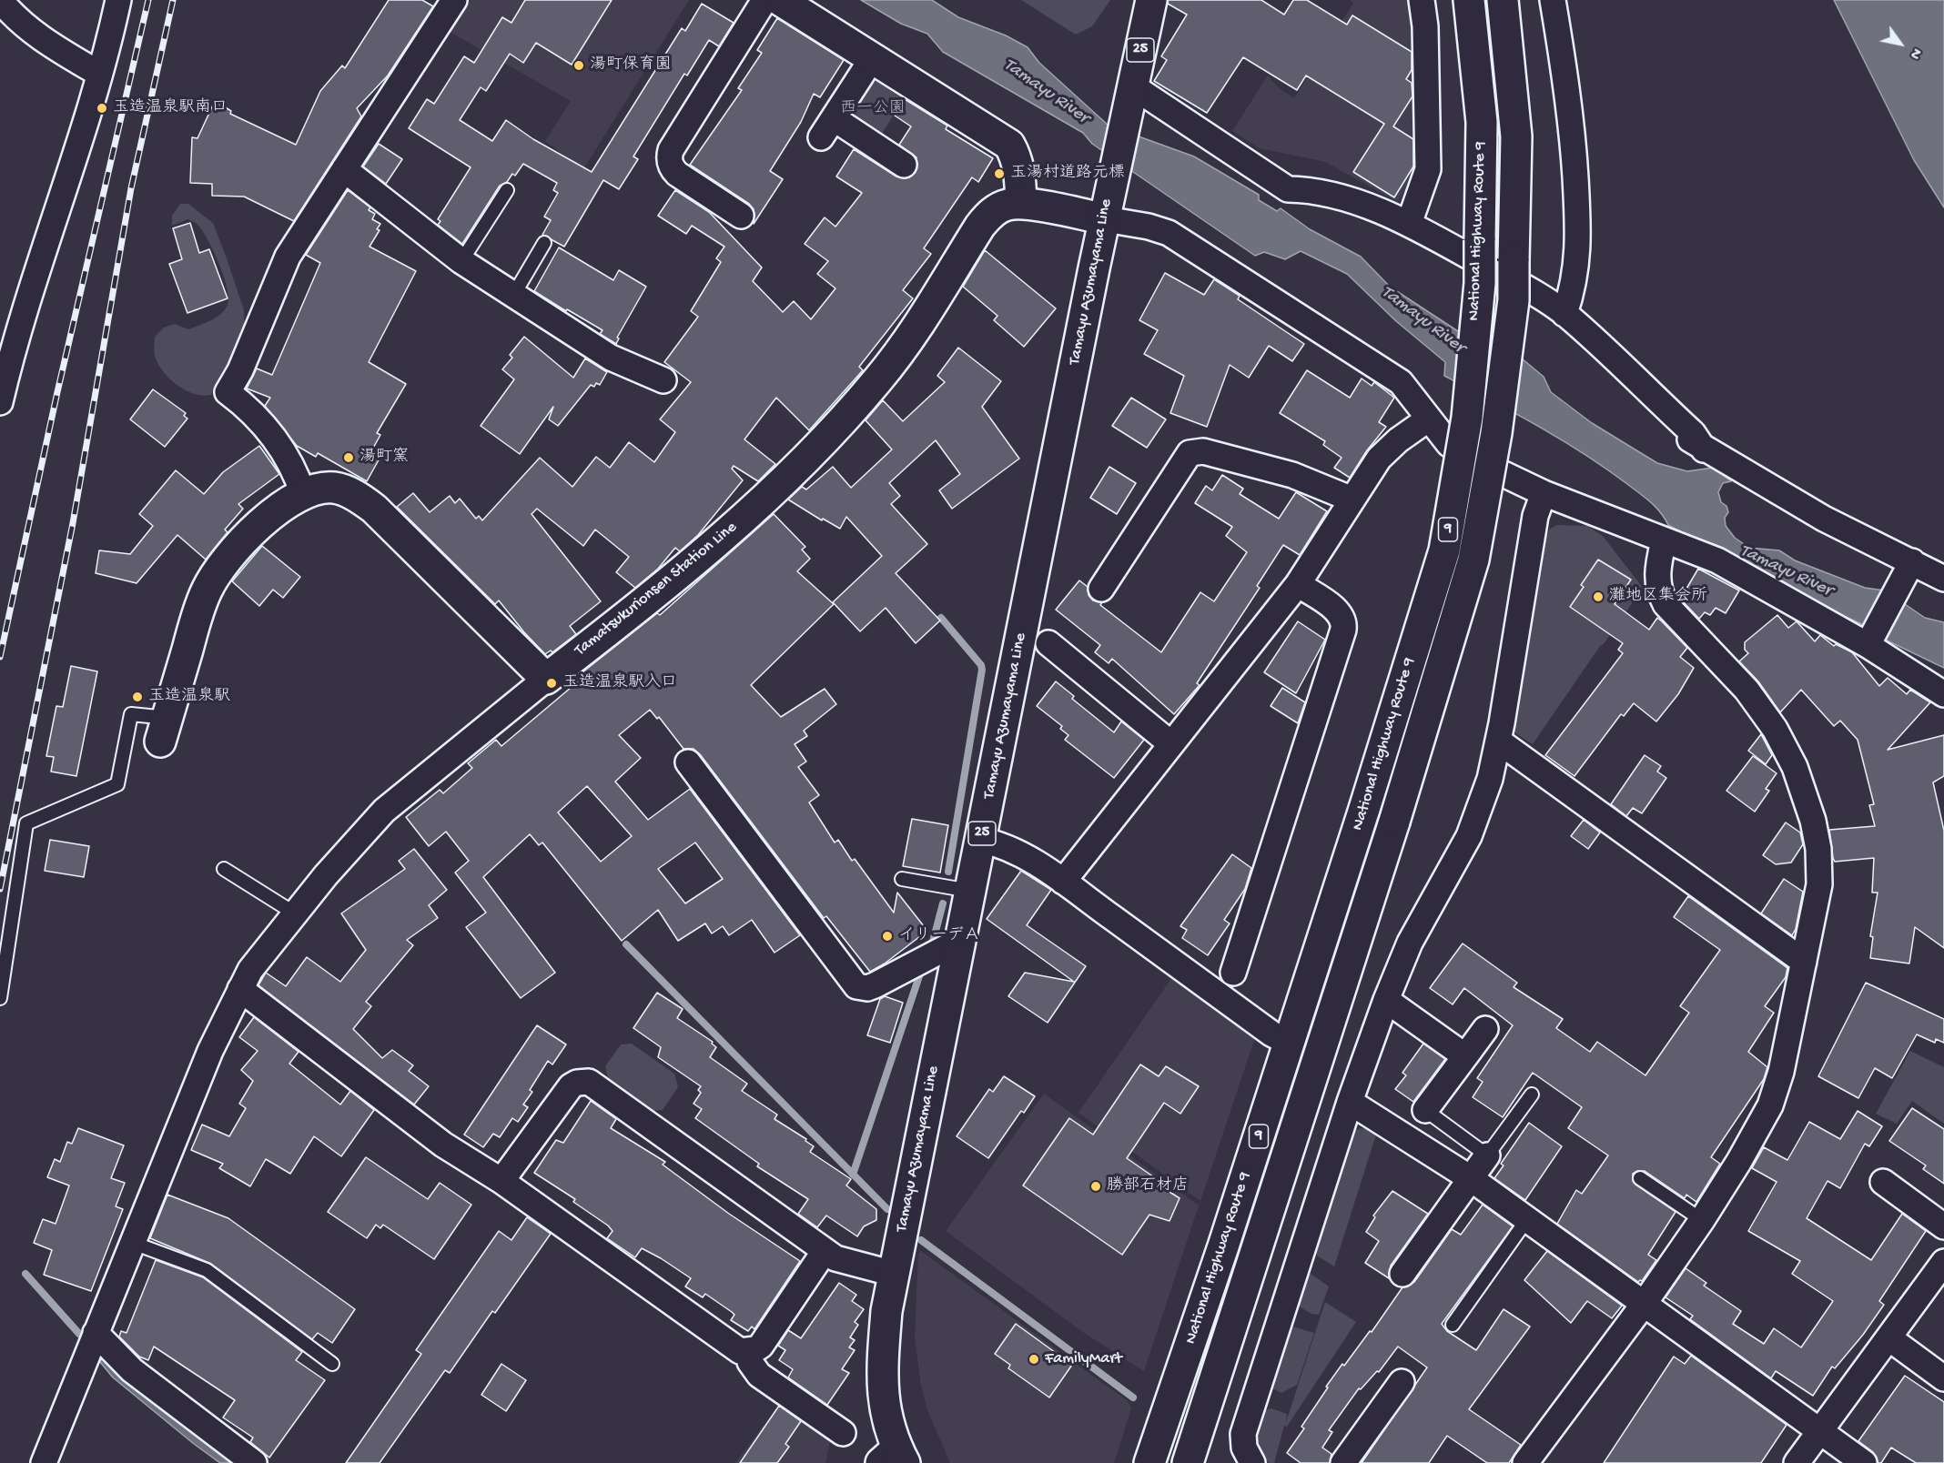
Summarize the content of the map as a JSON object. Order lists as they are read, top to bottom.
{
  "streets": {
    "main road": [
      "25",
      "National Highway Route 9",
      "Tamayu Azumayama Line",
      "9",
      "Tamatsukurionsen Station Line"
    ]
  },
  "crossings": [
    ["Tamayu Azumayama Line", "Tamatsukurionsen Station Line"]
  ],
  "water": ["Tamayu River"],
  "parks": ["西一公園"],
  "places": [
    "湯町保育園",
    "玉造温泉駅南口",
    "玉湯村道路元標",
    "湯町窯",
    "灘地区集会所",
    "玉造温泉駅入口",
    "玉造温泉駅",
    "イリーデＡ",
    "勝部石材店",
    "FamilyMart"
  ],
  "north": "bottom right"
}
